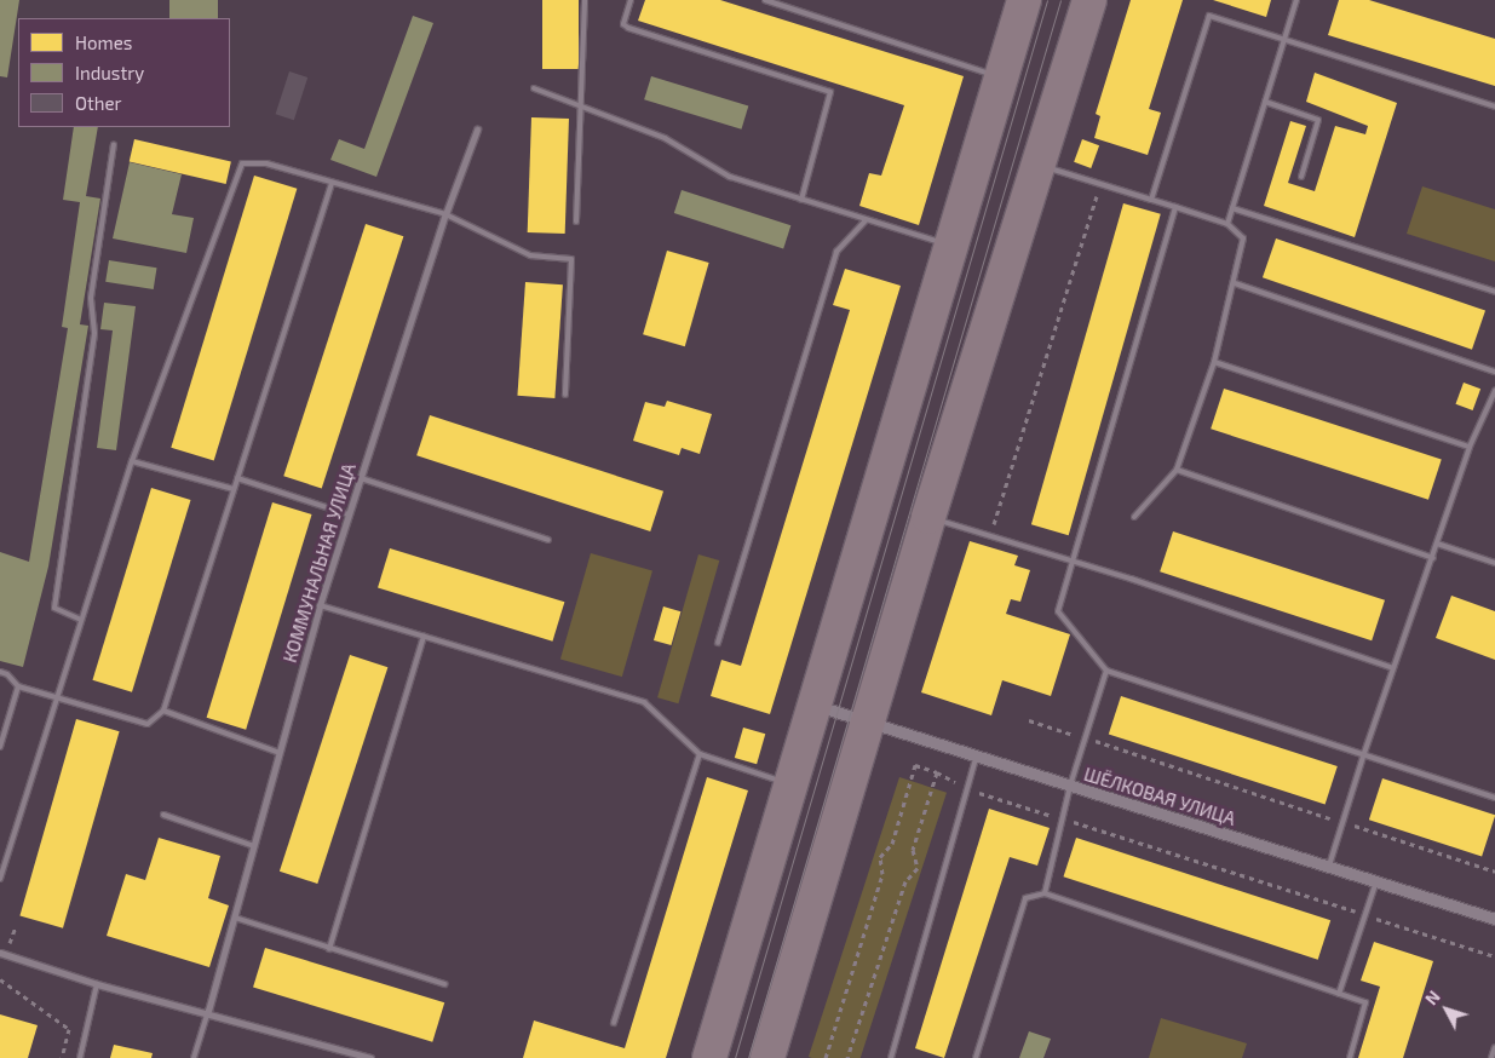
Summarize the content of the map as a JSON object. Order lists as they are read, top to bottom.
{
  "streets": {
    "street": ["КОММУНАЛЬНАЯ УЛИЦА", "ШЁЛКОВАЯ УЛИЦА"]
  },
  "legend": ["Homes", "Industry", "Other"],
  "north": "top left"
}
